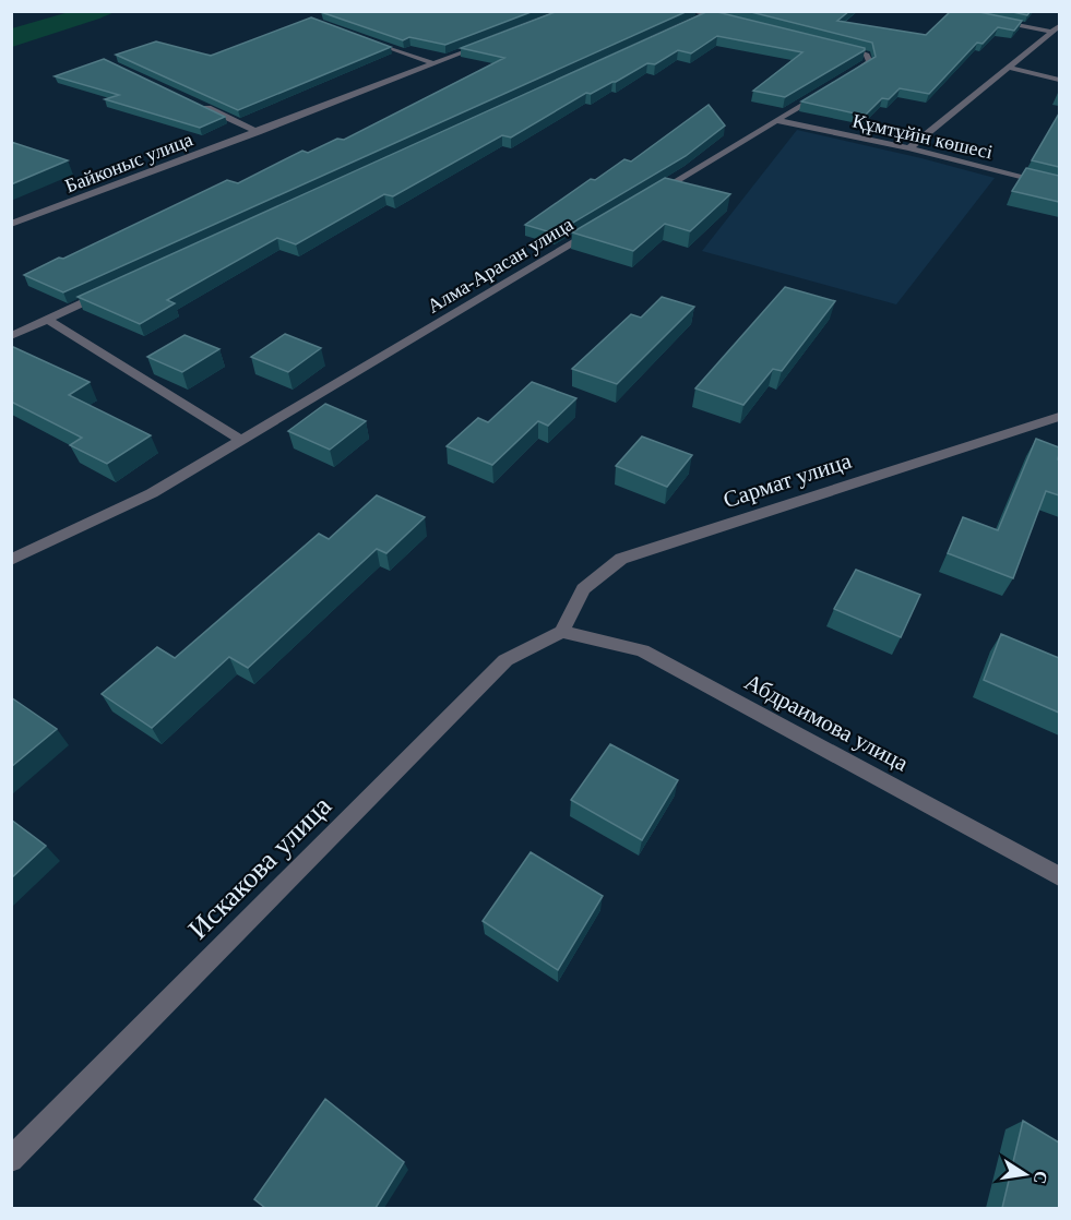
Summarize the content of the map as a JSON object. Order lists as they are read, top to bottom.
{
  "streets": {
    "street": [
      "Құмтұйiн көшесі",
      "Байконыс улица",
      "Алма-Арасан улица",
      "Сармат улица",
      "Абдраимова улица",
      "Искакова улица"
    ]
  },
  "crossings": [
    ["Сармат улица", "Абдраимова улица"],
    ["Сармат улица", "Искакова улица"],
    ["Абдраимова улица", "Искакова улица"]
  ],
  "north": "right"
}
